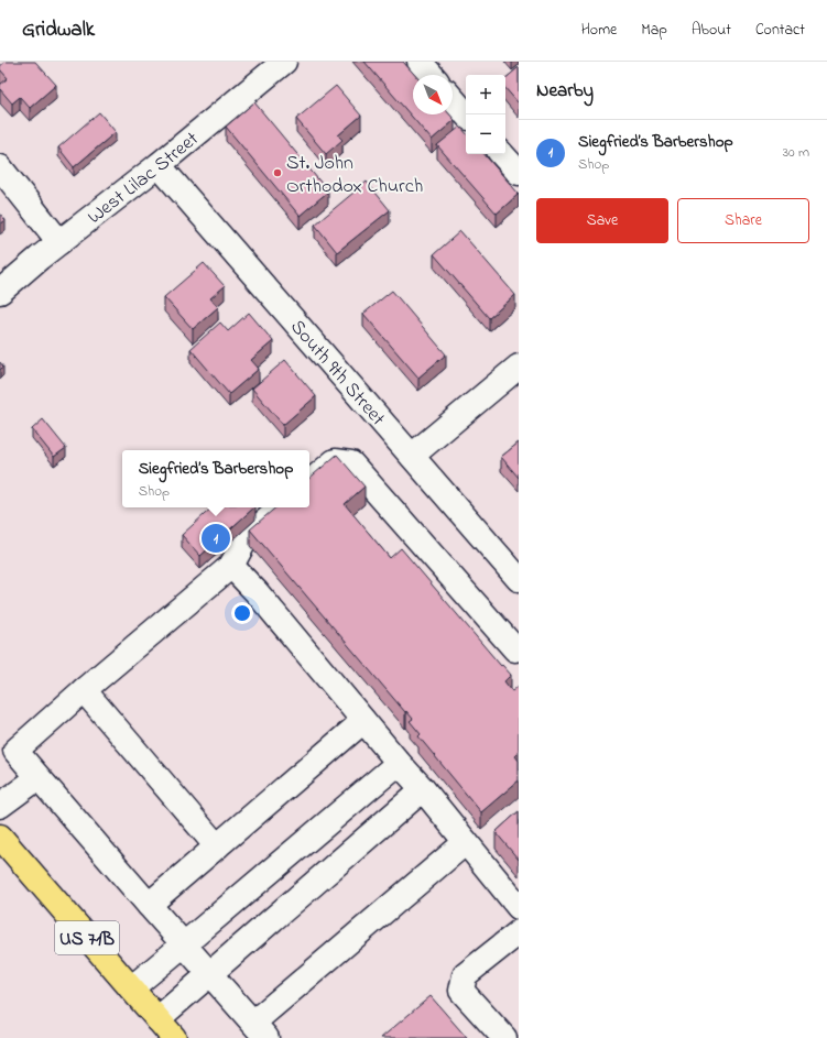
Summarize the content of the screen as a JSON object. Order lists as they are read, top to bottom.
{
  "streets": {
    "main road": ["US 71B"],
    "street": ["West Lilac Street", "South 9th Street"]
  },
  "crossings": [
    ["West Lilac Street", "South 9th Street"]
  ],
  "places": ["St. John Orthodox Church"],
  "north": "bottom right",
  "page": {
    "header": "Gridwalk",
    "nav": [
      "Home",
      "Map",
      "About",
      "Contact"
    ],
    "heading": "Nearby",
    "map_buttons": ["+", "−"],
    "list": [
      {
        "mark": "1",
        "name": "Siegfried’s Barbershop",
        "note": "Shop",
        "value": "30 m"
      }
    ],
    "buttons": ["Save", "Share"],
    "popup": ["Siegfried’s Barbershop", "Shop"],
    "pins": "1"
  }
}
